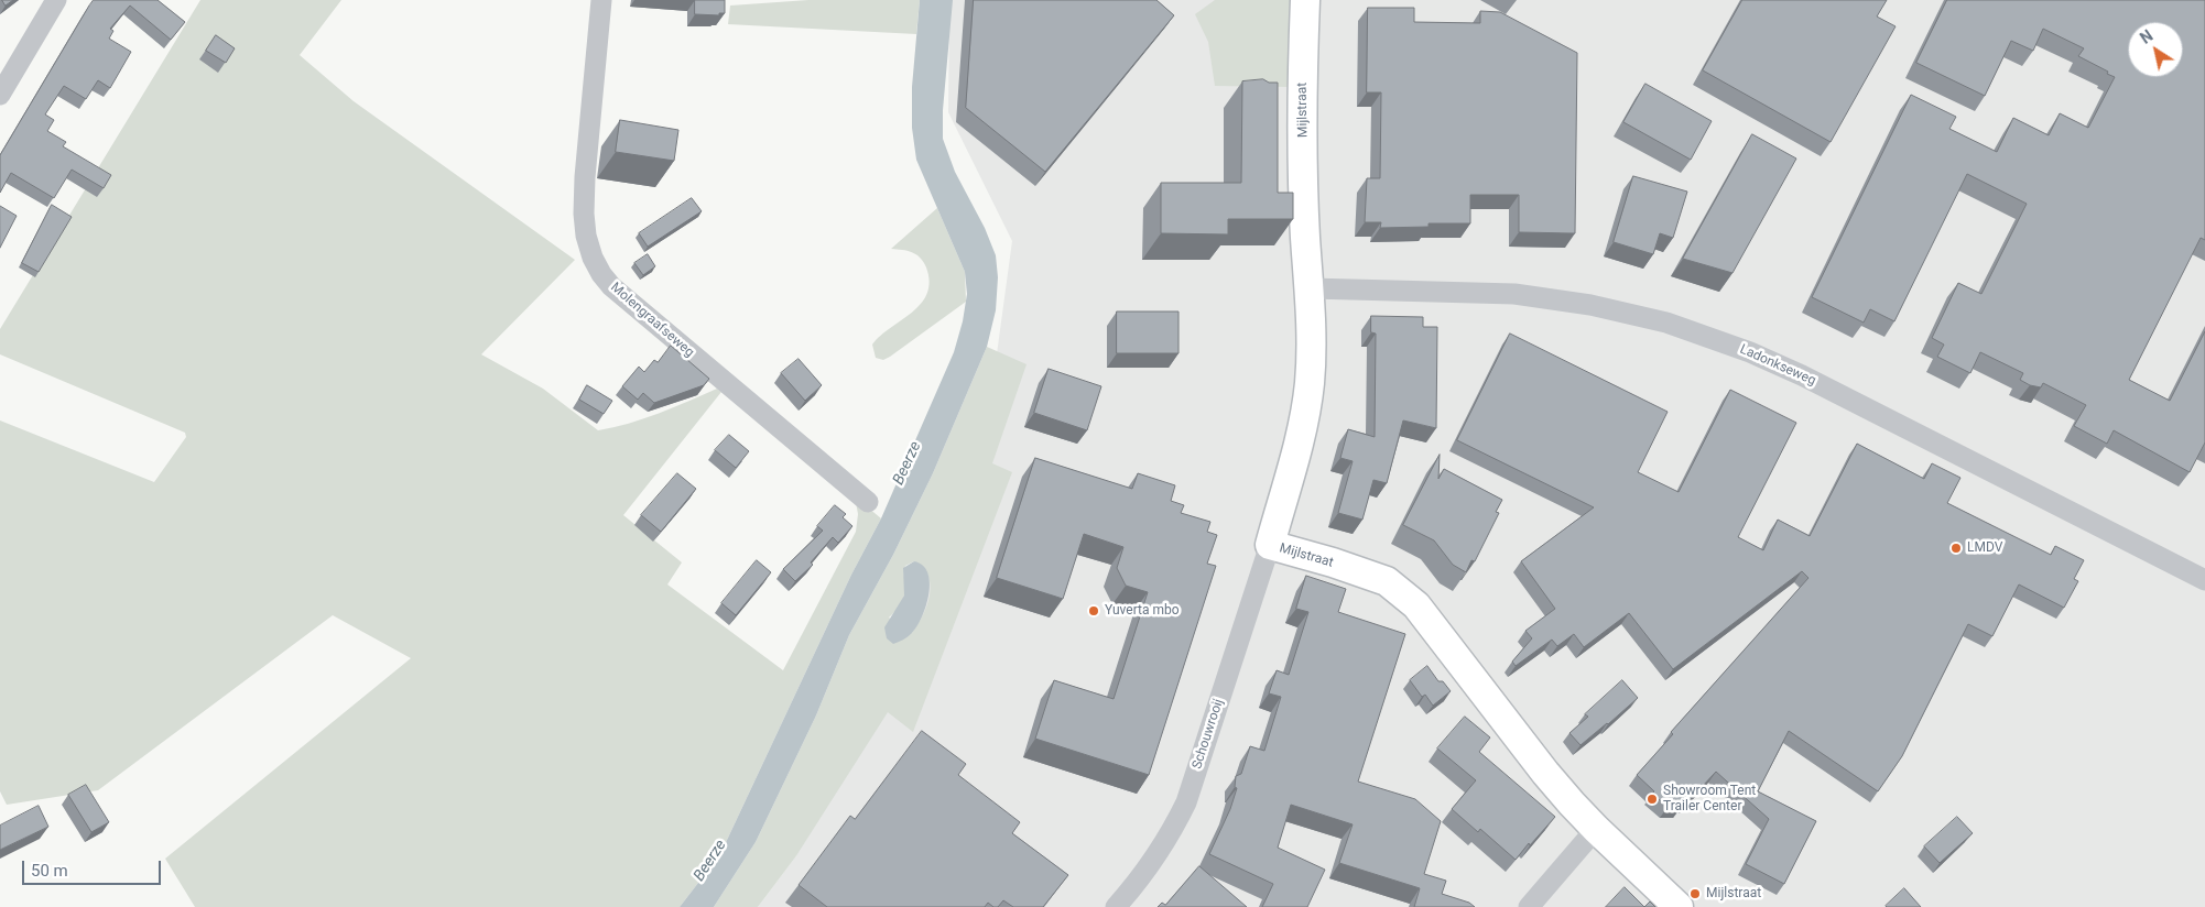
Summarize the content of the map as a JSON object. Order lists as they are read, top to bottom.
{
  "streets": {
    "main road": ["Mijlstraat"],
    "street": ["Molengraafseweg", "Ladonkseweg", "Schouwrooij"]
  },
  "crossings": [
    ["Mijlstraat", "Ladonkseweg"],
    ["Mijlstraat", "Schouwrooij"]
  ],
  "water": ["Beerze"],
  "places": [
    "LMDV",
    "Yuverta mbo",
    "Showroom Tent Trailer Center",
    "Mijlstraat"
  ],
  "scale_bar": "50 m",
  "north": "top left"
}
